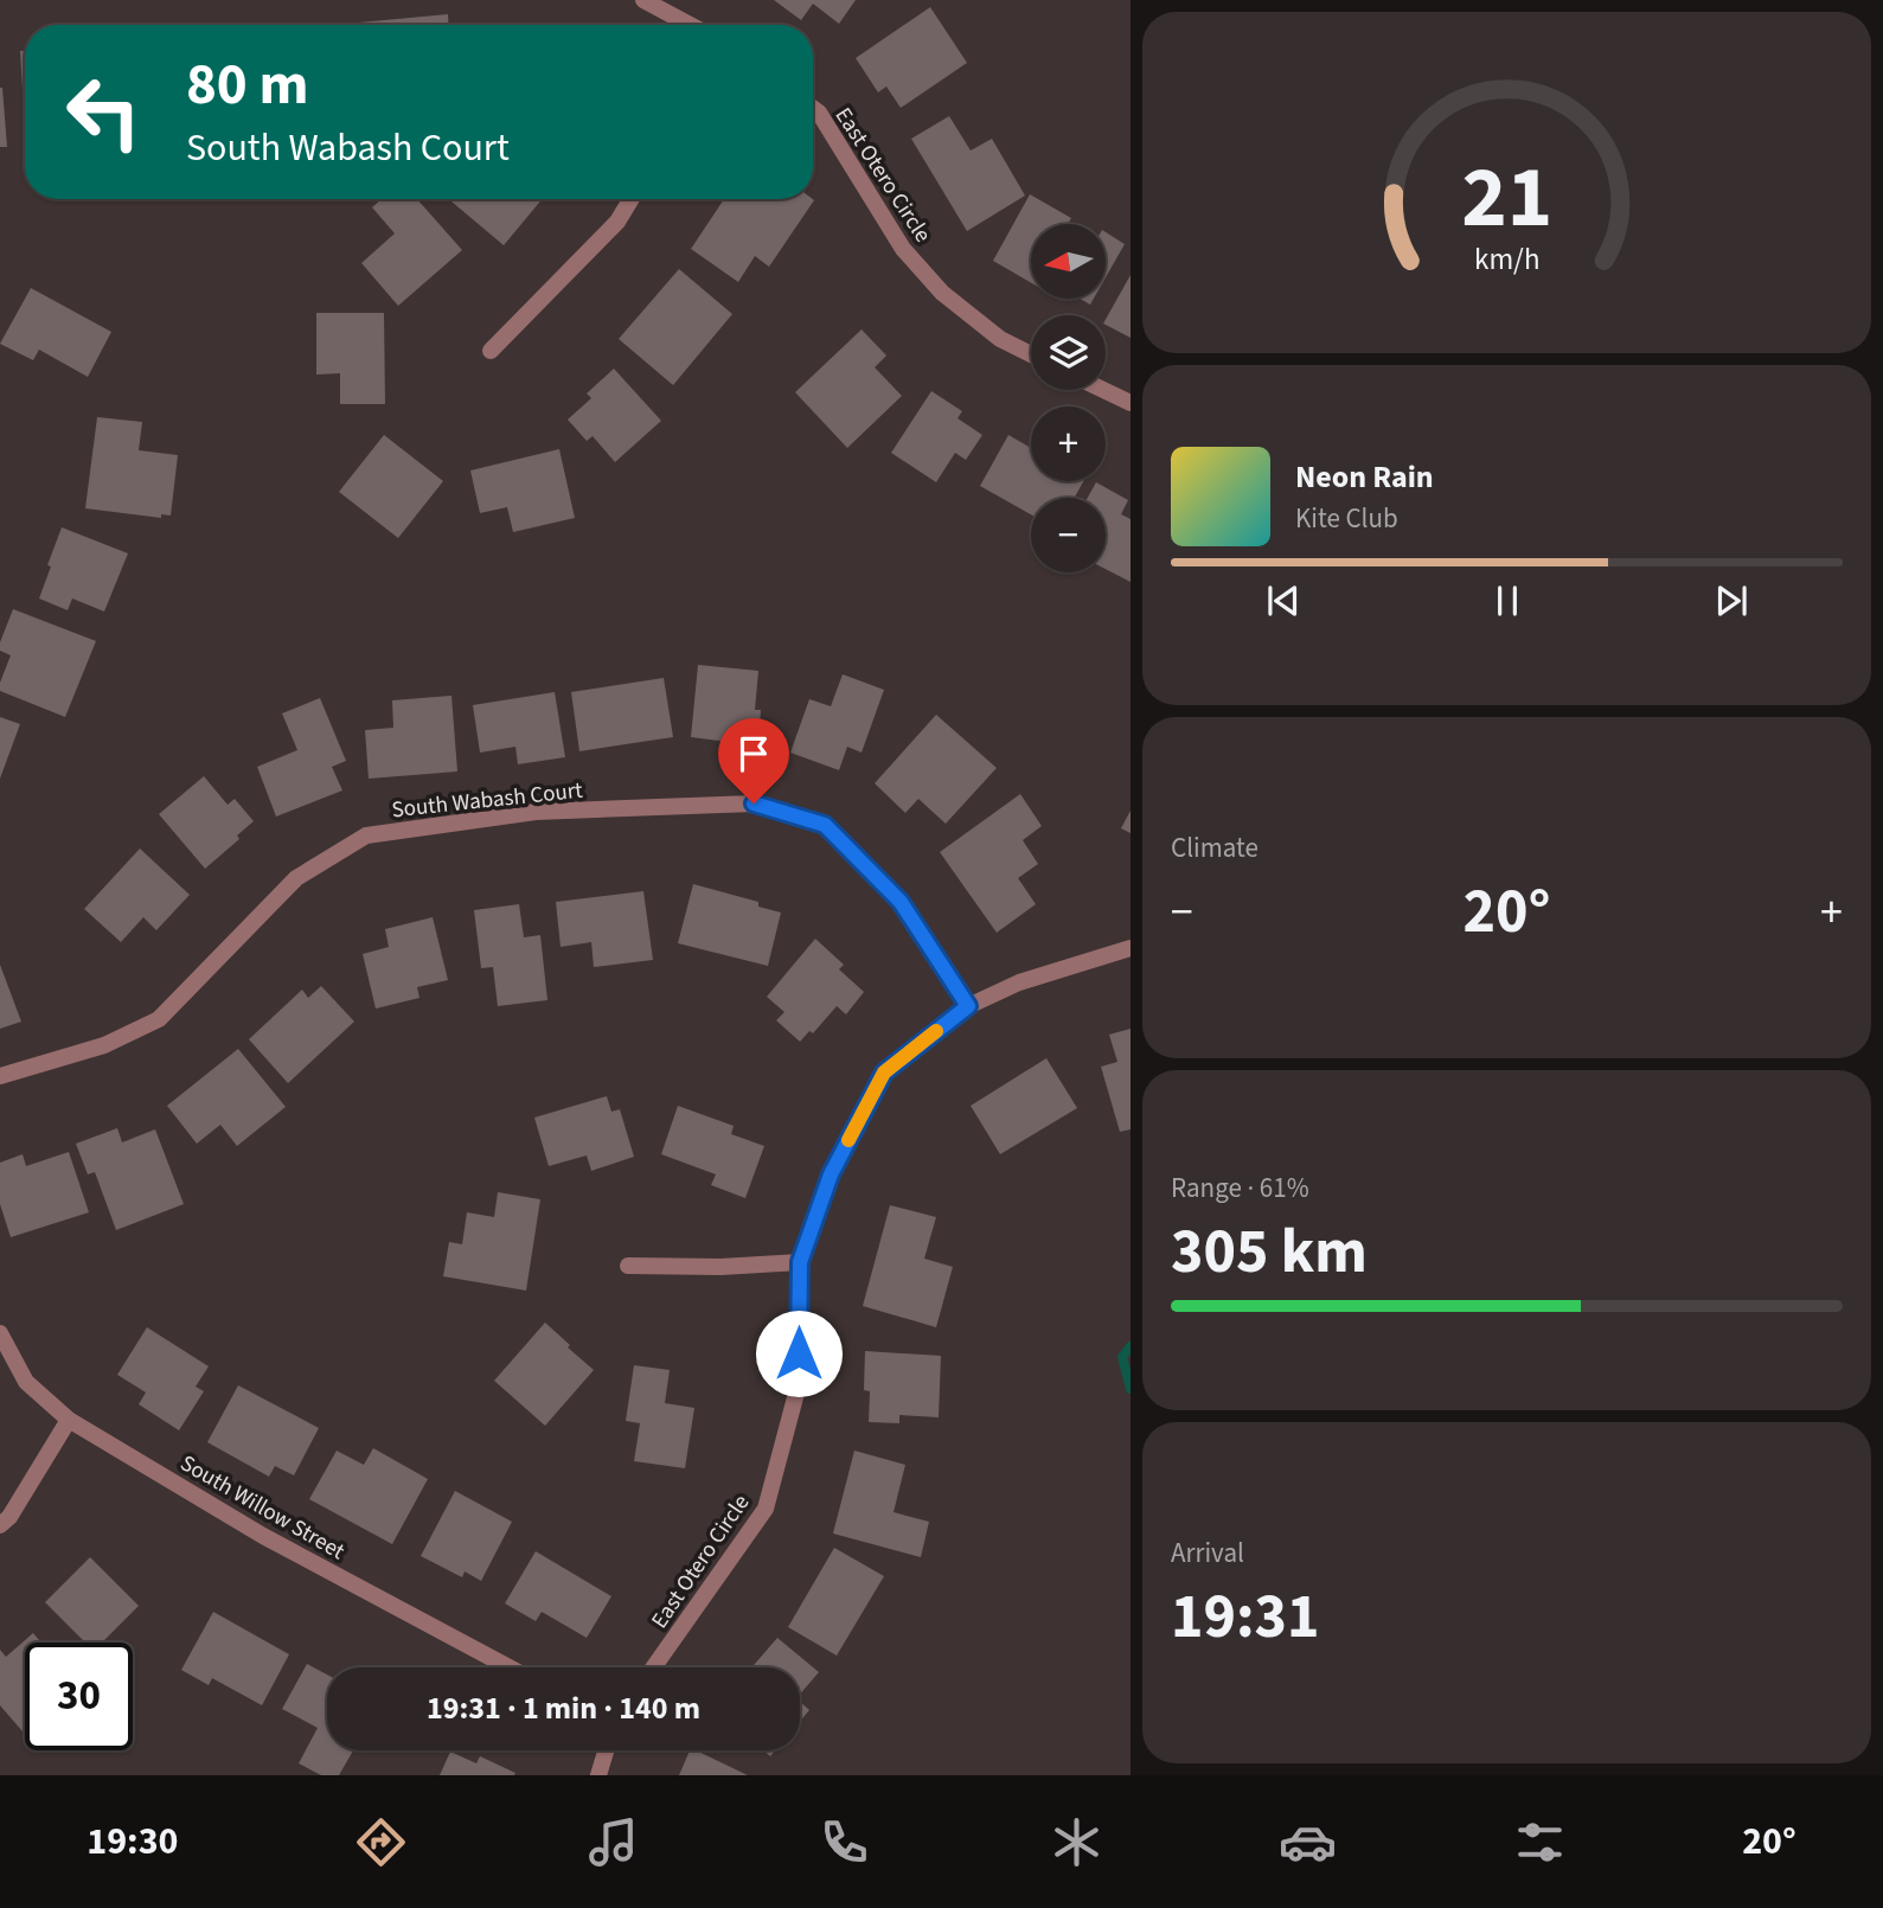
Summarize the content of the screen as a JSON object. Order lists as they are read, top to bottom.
{
  "streets": {
    "street": ["East Otero Circle", "South Wabash Court", "South Willow Street"]
  },
  "crossings": [
    ["East Otero Circle", "South Wabash Court"]
  ],
  "north": "left",
  "page": {
    "turn": ["80 m", "South Wabash Court"],
    "map_buttons": ["+", "−"],
    "song": ["Neon Rain", "Kite Club"],
    "tile": [
      "Climate",
      ["Range · 61%", "305 km"],
      ["Arrival", "19:31"]
    ],
    "heat": ["−", "20°", "+"],
    "limit": "30",
    "trip": "19:31 · 1 min · 140 m",
    "tabs": ["19:30", "20°"],
    "gauge": ["21", "km/h"]
  }
}
